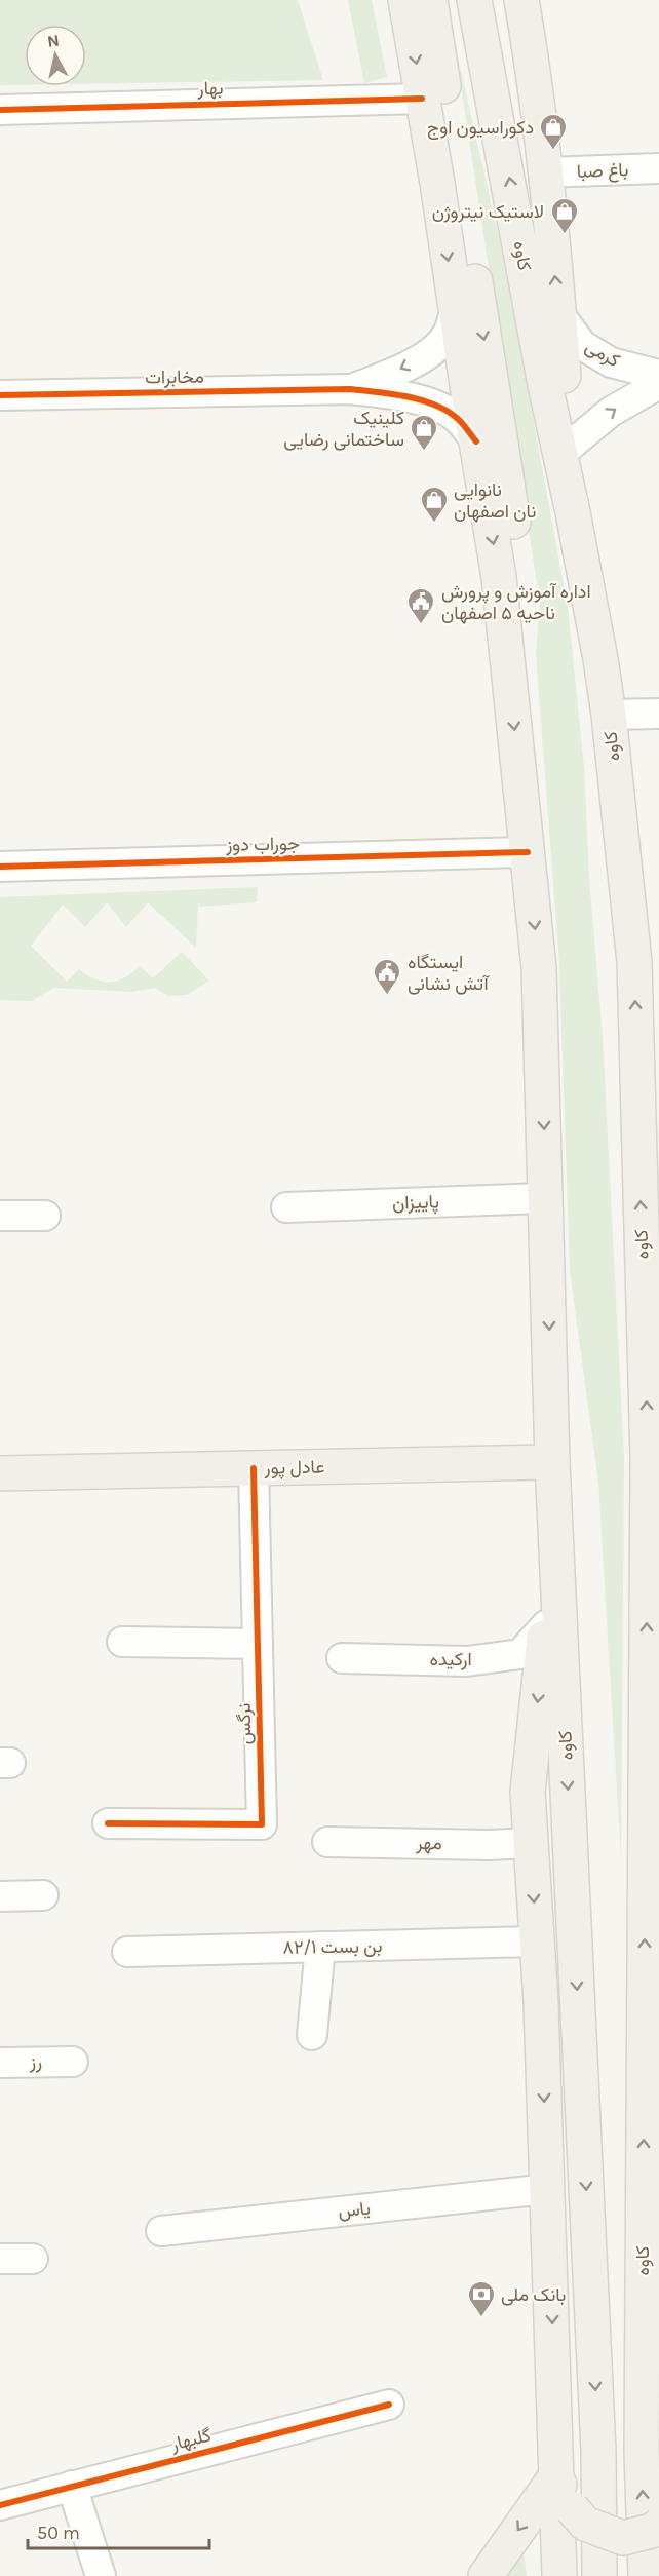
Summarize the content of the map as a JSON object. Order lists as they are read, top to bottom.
{
  "streets": {
    "main road": ["کاوه", "عادل پور"],
    "street": [
      "بهار",
      "باغ صبا",
      "کرمی",
      "مخابرات",
      "جوراب دوز",
      "پاییزان",
      "ارکیده",
      "نرگس",
      "مهر",
      "بن بست ۸۲/۱",
      "رز",
      "یاس",
      "گلبهار"
    ]
  },
  "crossings": [
    ["بهار", "کاوه"],
    ["کاوه", "کرمی"],
    ["کاوه", "جوراب دوز"],
    ["کاوه", "پاییزان"],
    ["کاوه", "عادل پور"],
    ["عادل پور", "نرگس"]
  ],
  "places": {
    "shop": [
      "دکوراسیون اوج",
      "لاستیک نیتروژن",
      "کلینیک ساختمانی رضایی",
      "نانوایی نان اصفهان"
    ],
    "public building": ["اداره آموزش و پرورش ناحیه ۵ اصفهان", "ایستگاه آتش نشانی"],
    "bank": ["بانک ملی"]
  },
  "scale_bar": "50 m",
  "north": "top"
}
